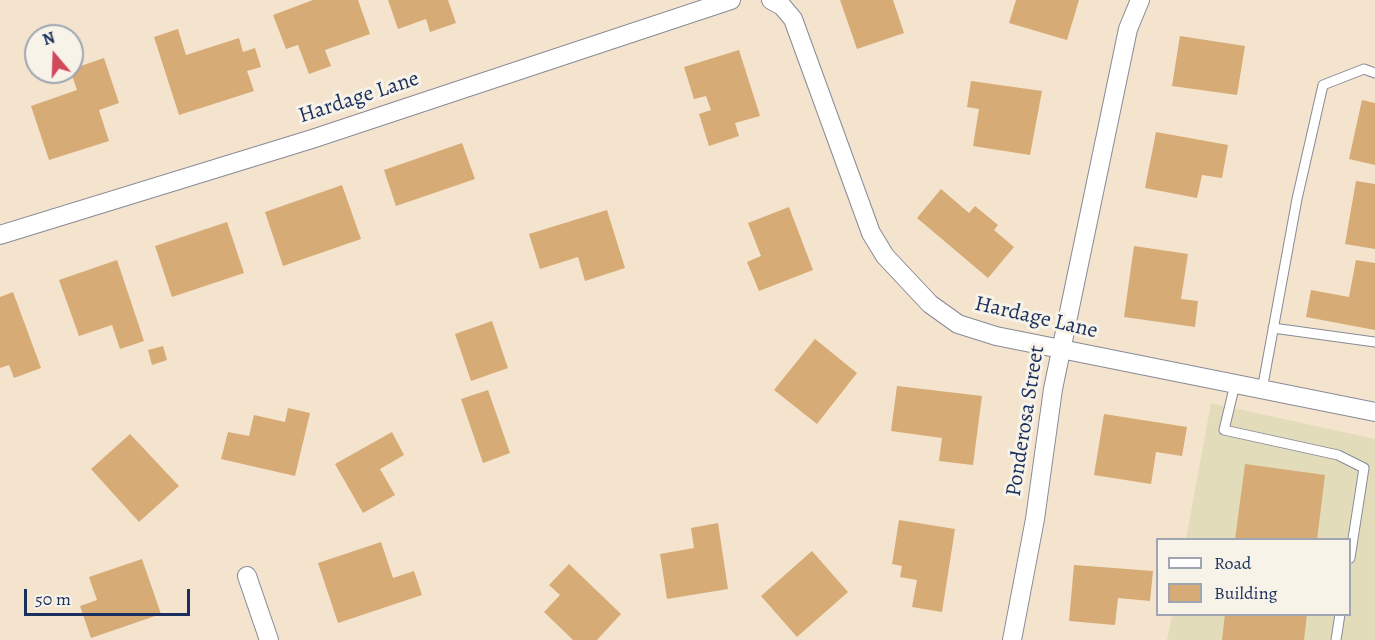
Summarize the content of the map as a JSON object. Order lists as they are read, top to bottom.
{
  "streets": {
    "street": ["Hardage Lane", "Ponderosa Street"]
  },
  "crossings": [
    ["Hardage Lane", "Ponderosa Street"]
  ],
  "legend": ["Road", "Building"],
  "scale_bar": "50 m",
  "north": "top"
}
